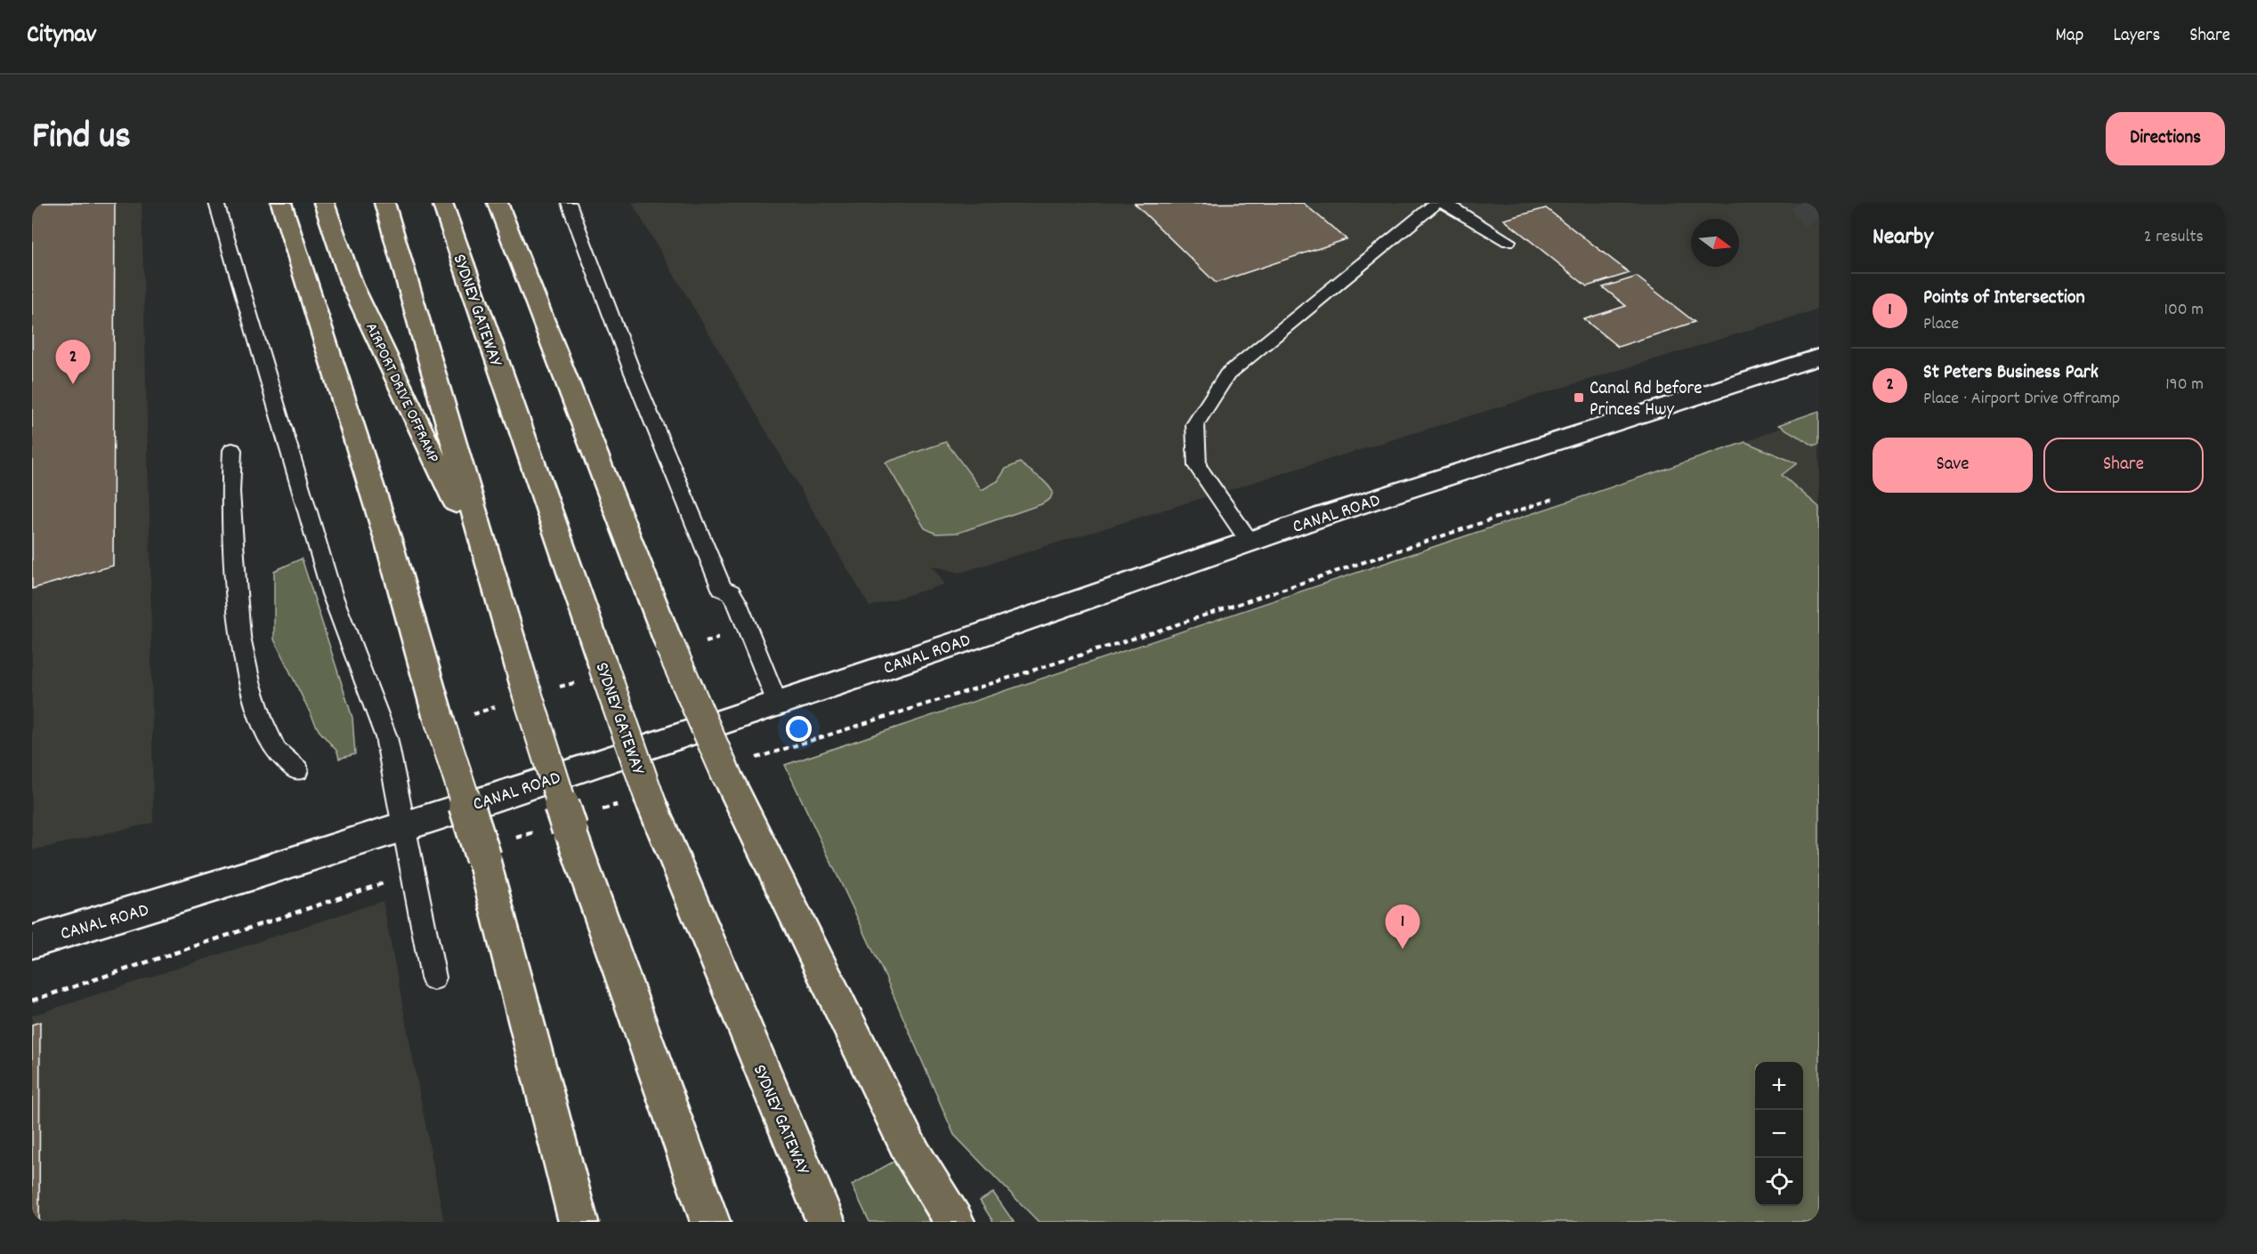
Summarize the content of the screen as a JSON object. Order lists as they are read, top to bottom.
{
  "streets": {
    "highway": ["SYDNEY GATEWAY", "AIRPORT DRIVE OFFRAMP"],
    "main road": ["CANAL ROAD"]
  },
  "places": {
    "transit": ["Canal Rd before Princes Hwy"]
  },
  "north": "right",
  "page": {
    "header": "Citynav",
    "nav": ["Map", "Layers", "Share"],
    "title": "Find us",
    "buttons": [
      "Directions",
      ["Save", "Share"]
    ],
    "heading": ["Nearby", "2 results"],
    "list": [
      {
        "mark": "1",
        "name": "Points of Intersection",
        "note": "Place",
        "value": "100 m"
      },
      {
        "mark": "2",
        "name": "St Peters Business Park",
        "note": "Place · Airport Drive Offramp",
        "value": "190 m"
      }
    ],
    "pins": ["2", "1"],
    "map_buttons": ["+", "−"]
  }
}
